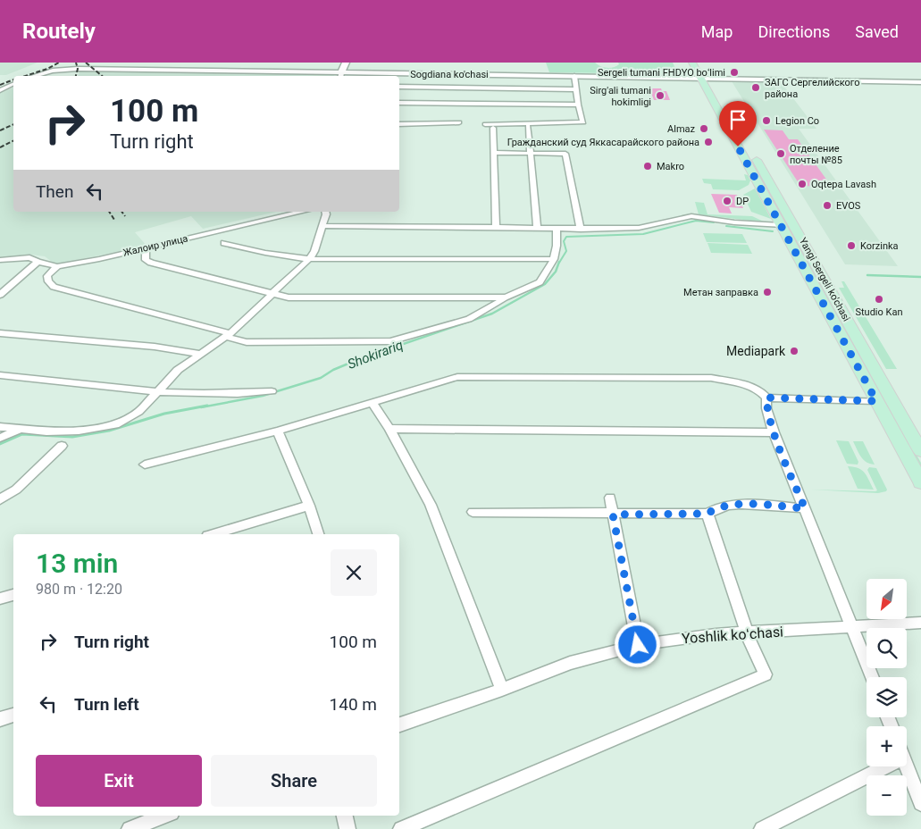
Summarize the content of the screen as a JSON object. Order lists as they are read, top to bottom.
{
  "streets": {
    "main road": ["Yangi Sergeli ko'chasi"],
    "street": ["Sogdiana ko'chasi", "Жалоир улица", "Yoshlik koʻchasi"]
  },
  "crossings": [
    ["Sogdiana ko'chasi", "Yangi Sergeli ko'chasi"]
  ],
  "water": ["Shokirariq"],
  "places": [
    "Sergeli tumani FHDYO boʻlimi",
    "ЗАГС Сергелийского района",
    "Sirg'ali tumani hokimligi",
    "Legion Co",
    "Almaz",
    "Гражданский суд Яккасарайского района",
    "Отделение почты №85",
    "Makro",
    "Oqtepa Lavash",
    "DP",
    "EVOS",
    "Korzinka",
    "Метан заправка",
    "Studio Kan",
    "Mediapark"
  ],
  "north": "bottom left",
  "page": {
    "header": "Routely",
    "nav": ["Map", "Directions", "Saved"],
    "turn": ["100 m", "Turn right"],
    "then": "Then",
    "heading": ["13 min", "980 m · 12:20"],
    "map_buttons": ["+", "−"],
    "list": [
      {
        "name": "Turn right",
        "value": "100 m"
      },
      {
        "name": "Turn left",
        "value": "140 m"
      }
    ],
    "buttons": ["Exit", "Share"]
  }
}
